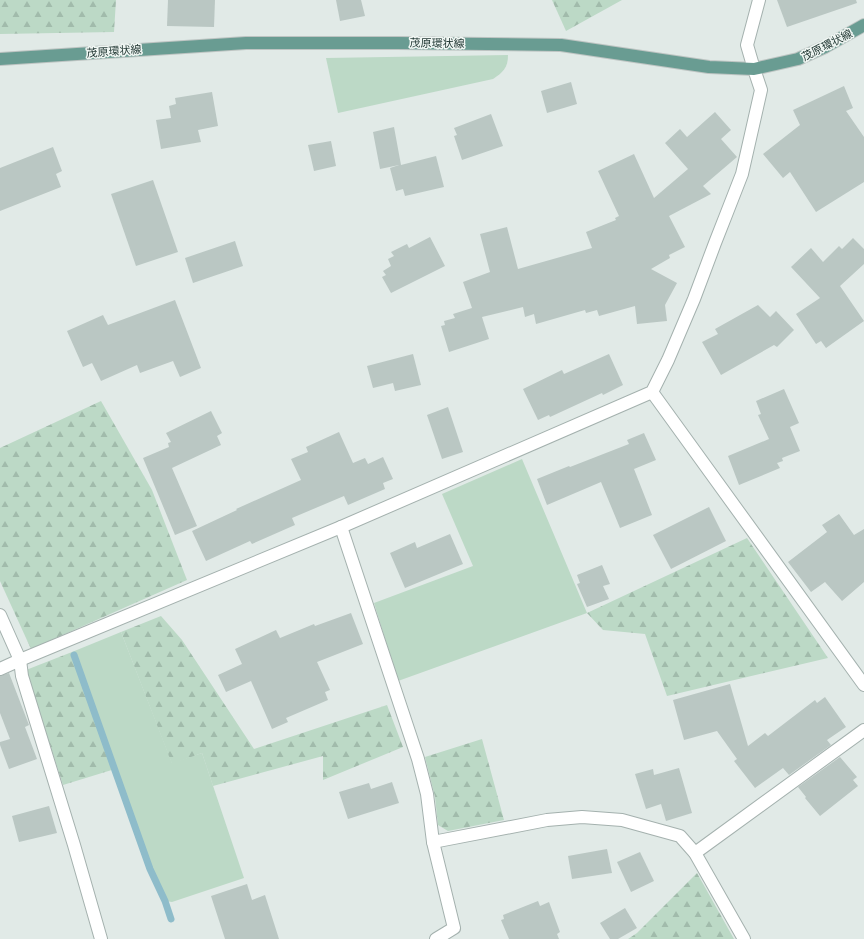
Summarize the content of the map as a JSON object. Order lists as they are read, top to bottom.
{
  "streets": {
    "main road": ["茂原環状線"]
  }
}
